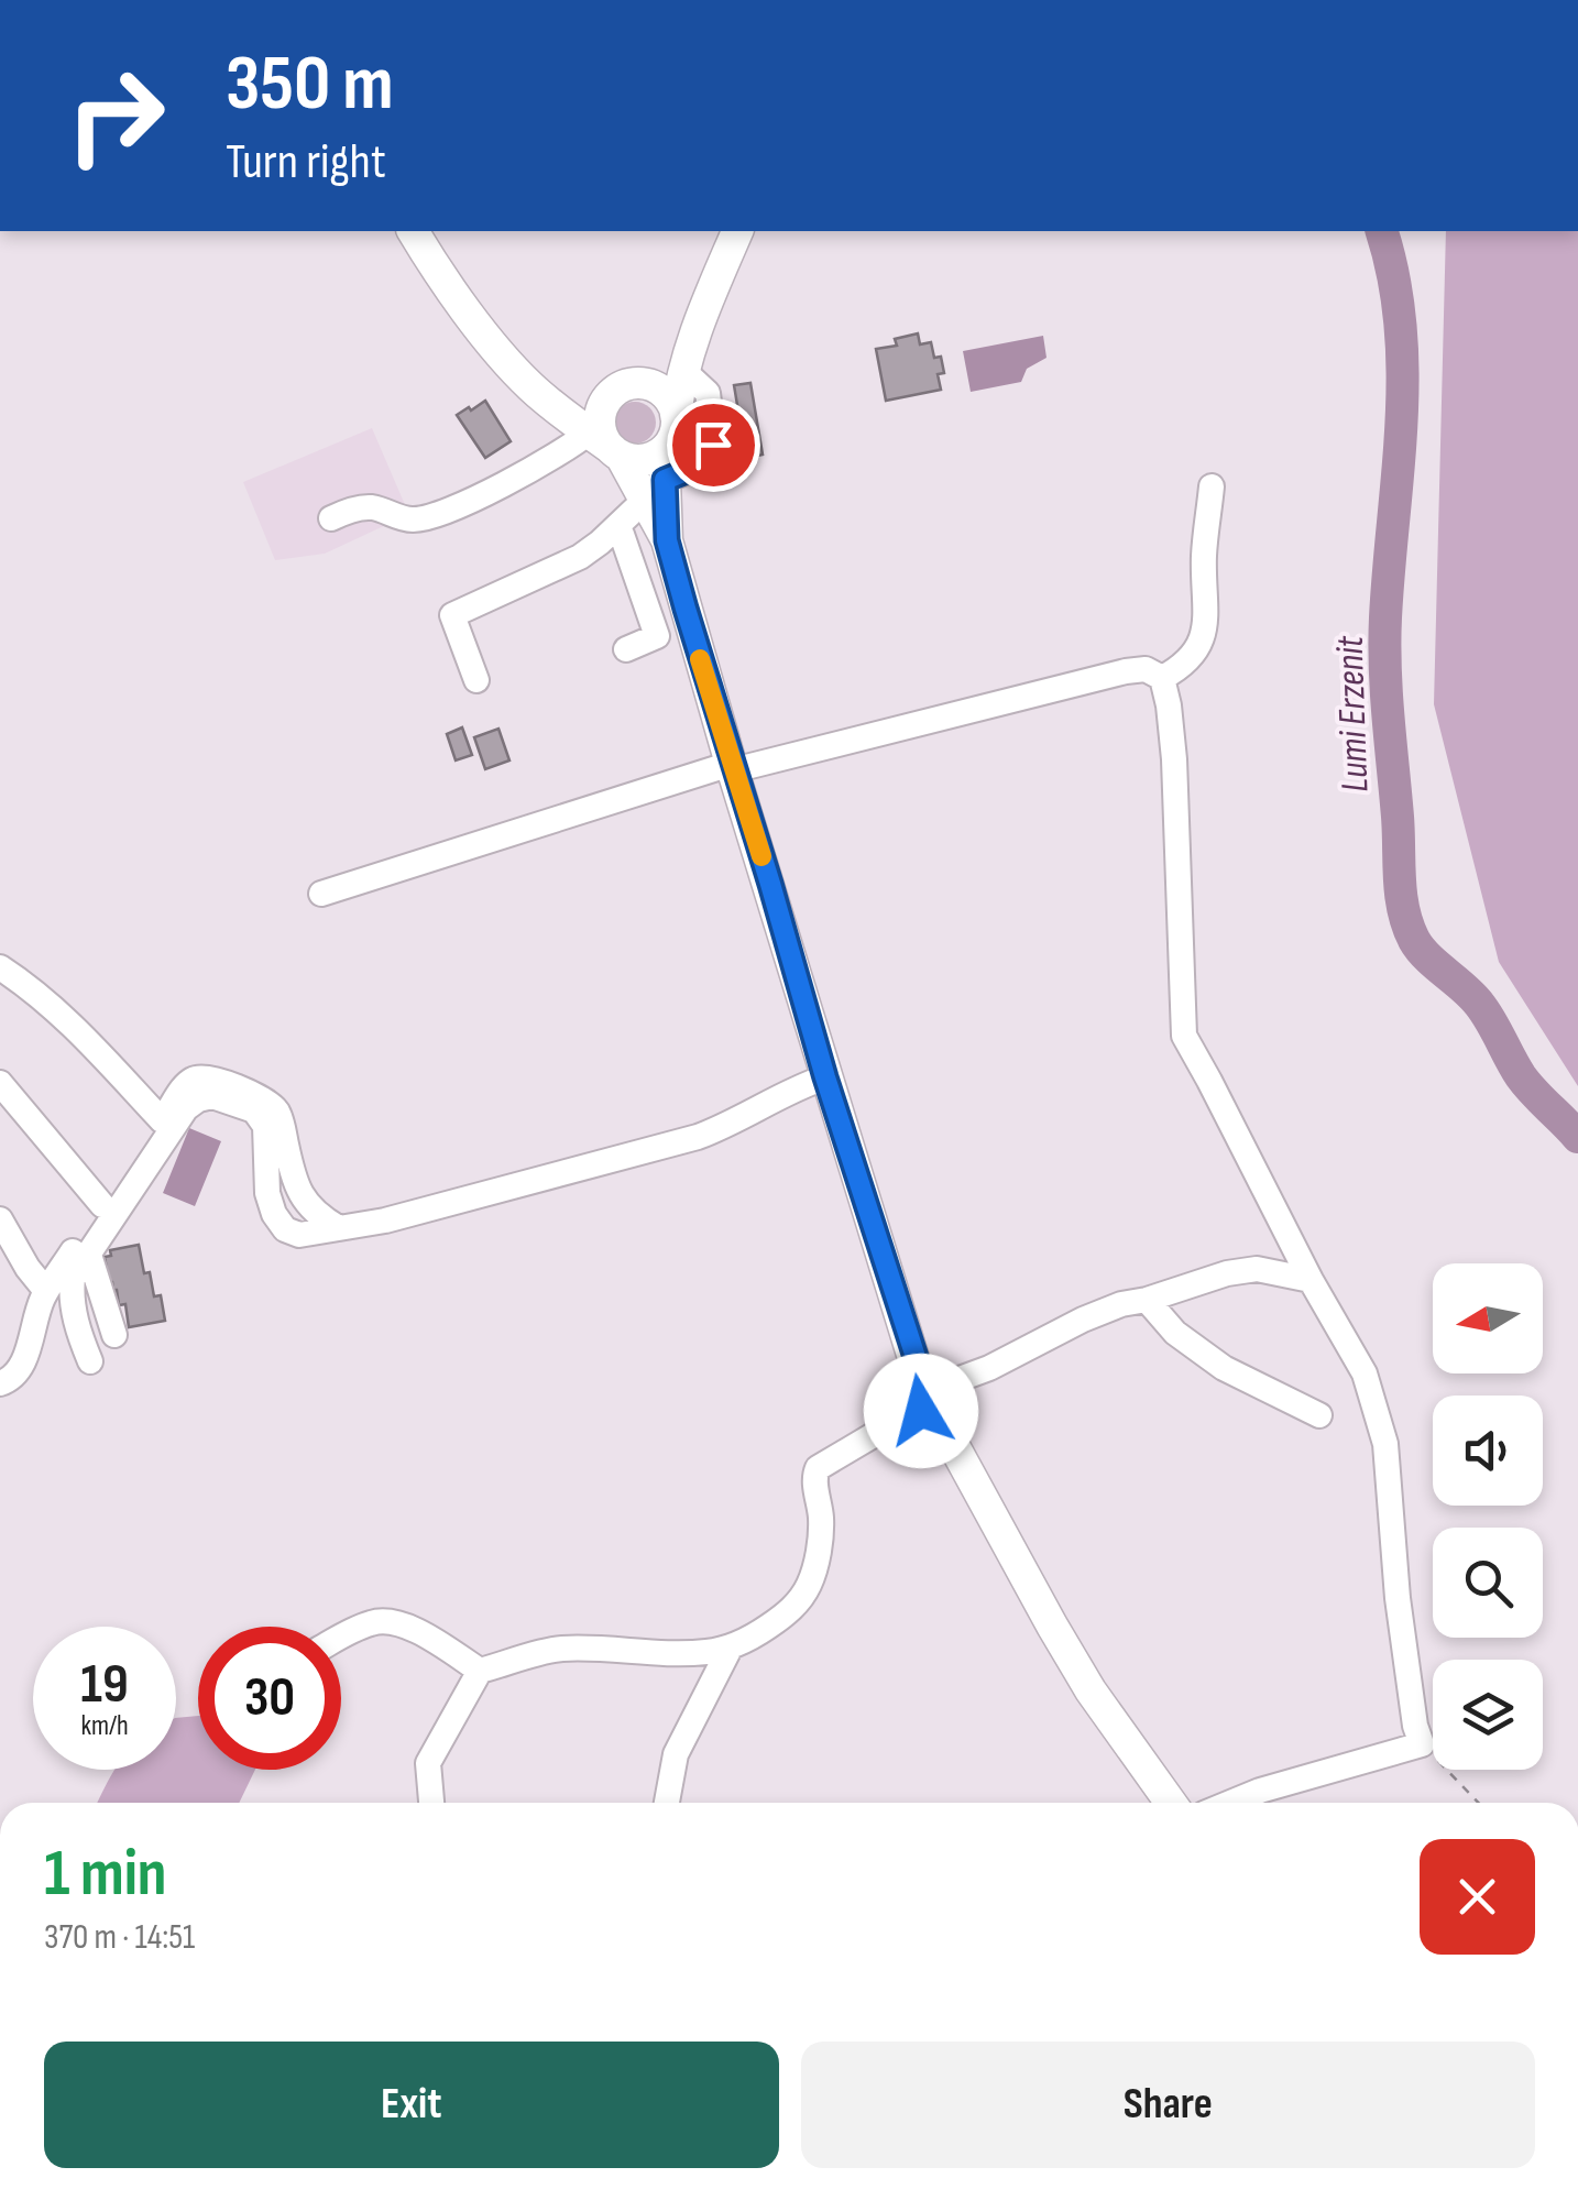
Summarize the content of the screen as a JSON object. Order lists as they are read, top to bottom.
{
  "water": ["Lumi Erzenit"],
  "north": "left",
  "page": {
    "turn": ["350 m", "Turn right"],
    "speed": "19 km/h",
    "limit": "30",
    "heading": ["1 min", "370 m · 14:51"],
    "buttons": ["Exit", "Share"]
  }
}
